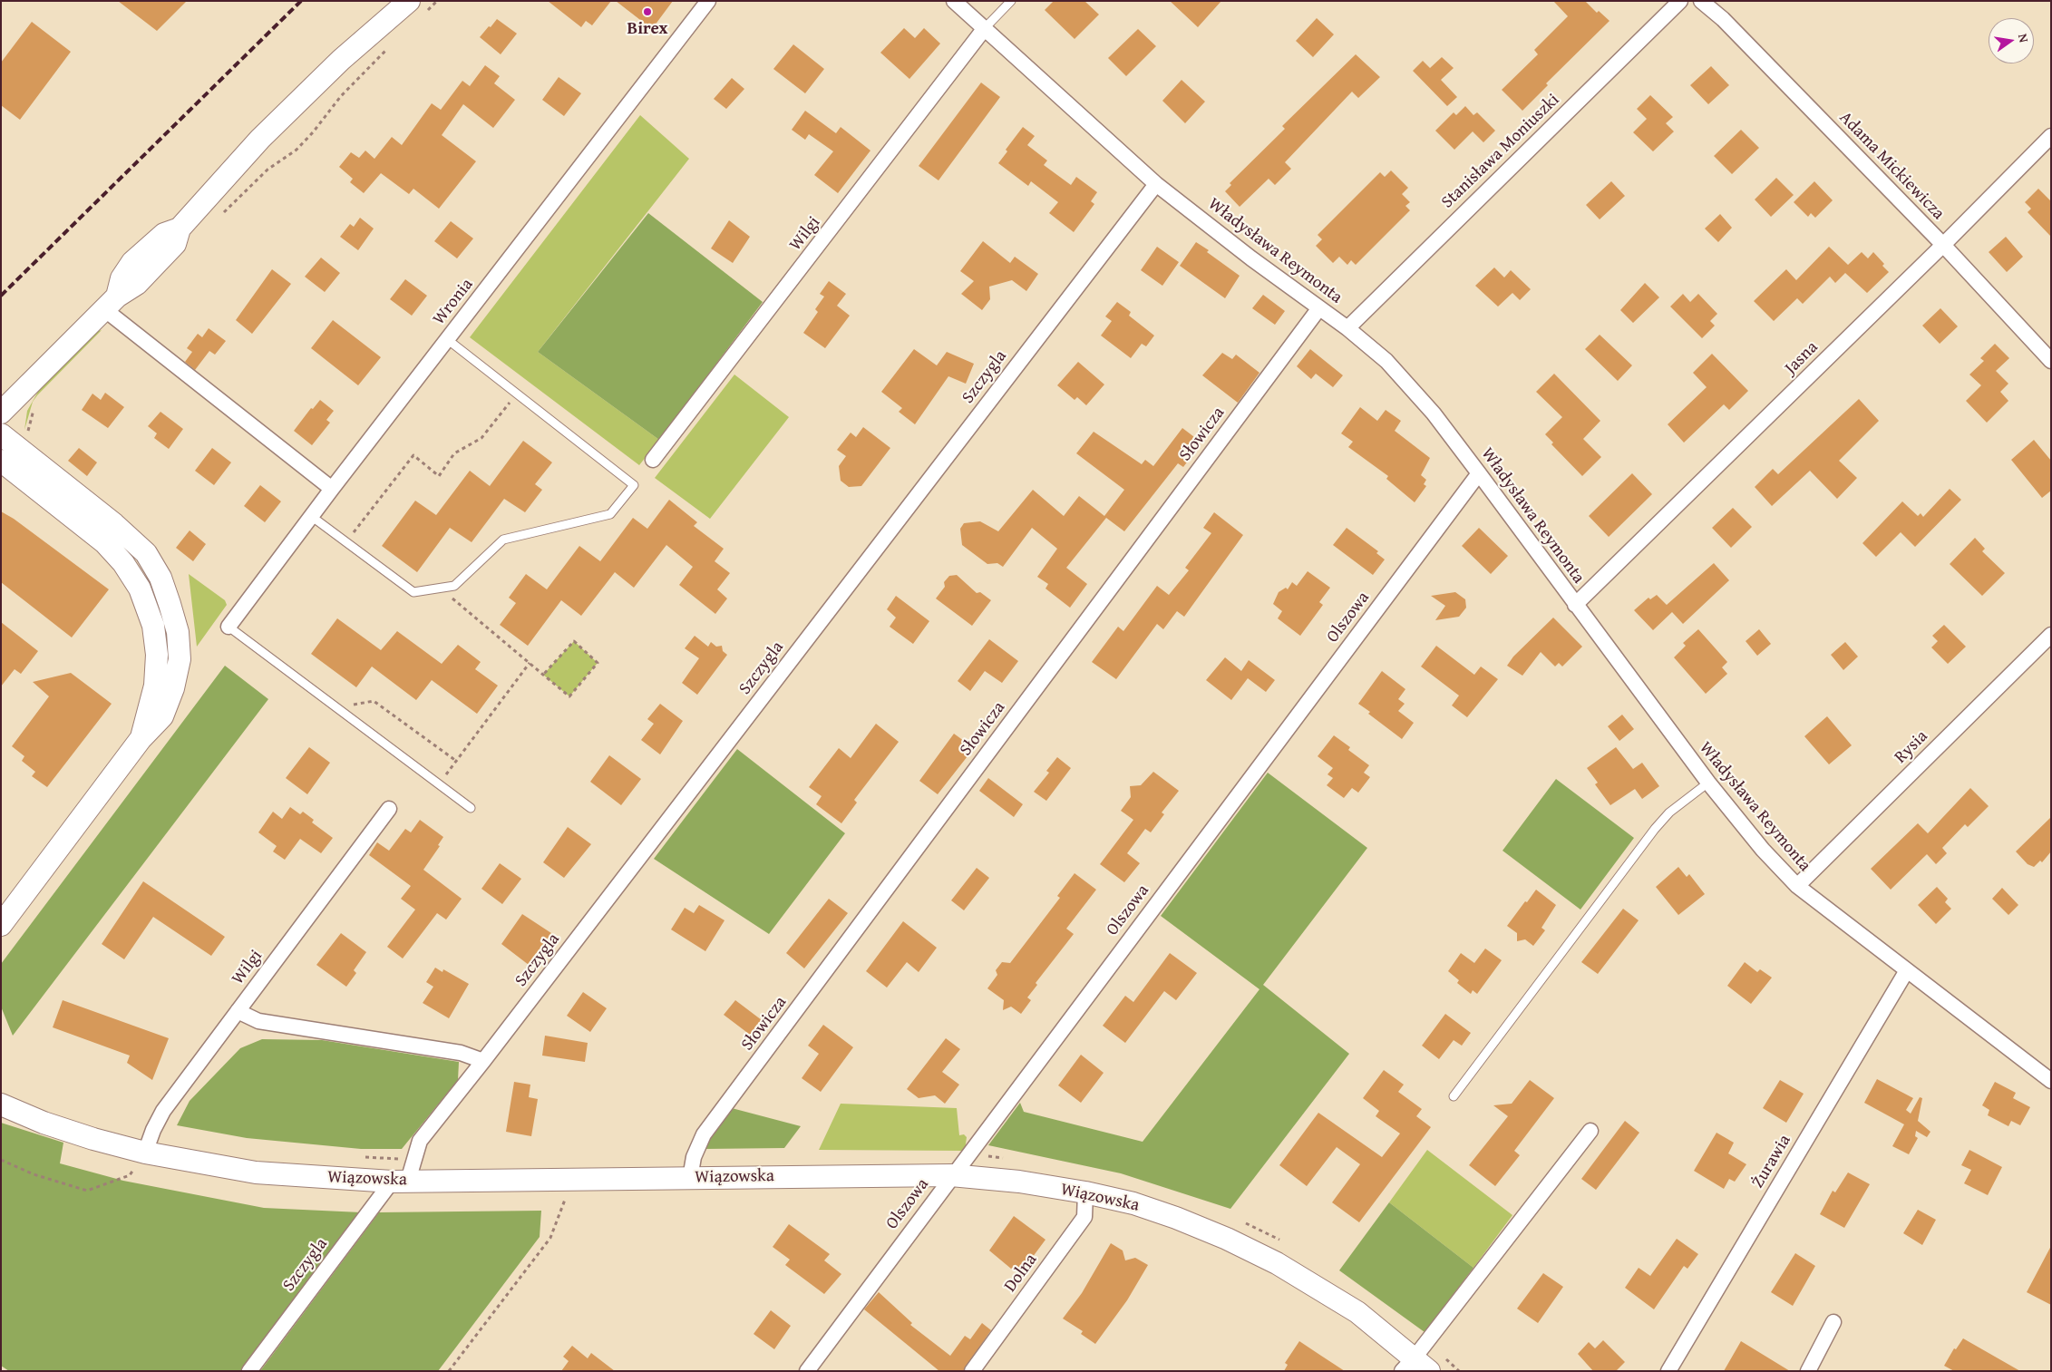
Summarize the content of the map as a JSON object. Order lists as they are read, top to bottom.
{
  "streets": {
    "main road": ["Wiązowska"],
    "street": [
      "Stanisława Moniuszki",
      "Adama Mickiewicza",
      "Wilgi",
      "Władysława Reymonta",
      "Wronia",
      "Jasna",
      "Szczygla",
      "Słowicza",
      "Olszowa",
      "Rysia",
      "Żurawia",
      "Dolna"
    ]
  },
  "crossings": [
    ["Stanisława Moniuszki", "Władysława Reymonta"],
    ["Adama Mickiewicza", "Jasna"],
    ["Wilgi", "Władysława Reymonta"],
    ["Wilgi", "Wiązowska"],
    ["Władysława Reymonta", "Jasna"],
    ["Władysława Reymonta", "Szczygla"],
    ["Władysława Reymonta", "Słowicza"],
    ["Władysława Reymonta", "Olszowa"],
    ["Władysława Reymonta", "Rysia"],
    ["Władysława Reymonta", "Żurawia"],
    ["Szczygla", "Wiązowska"],
    ["Słowicza", "Wiązowska"],
    ["Olszowa", "Wiązowska"],
    ["Wiązowska", "Dolna"]
  ],
  "places": ["Birex"],
  "north": "right"
}
